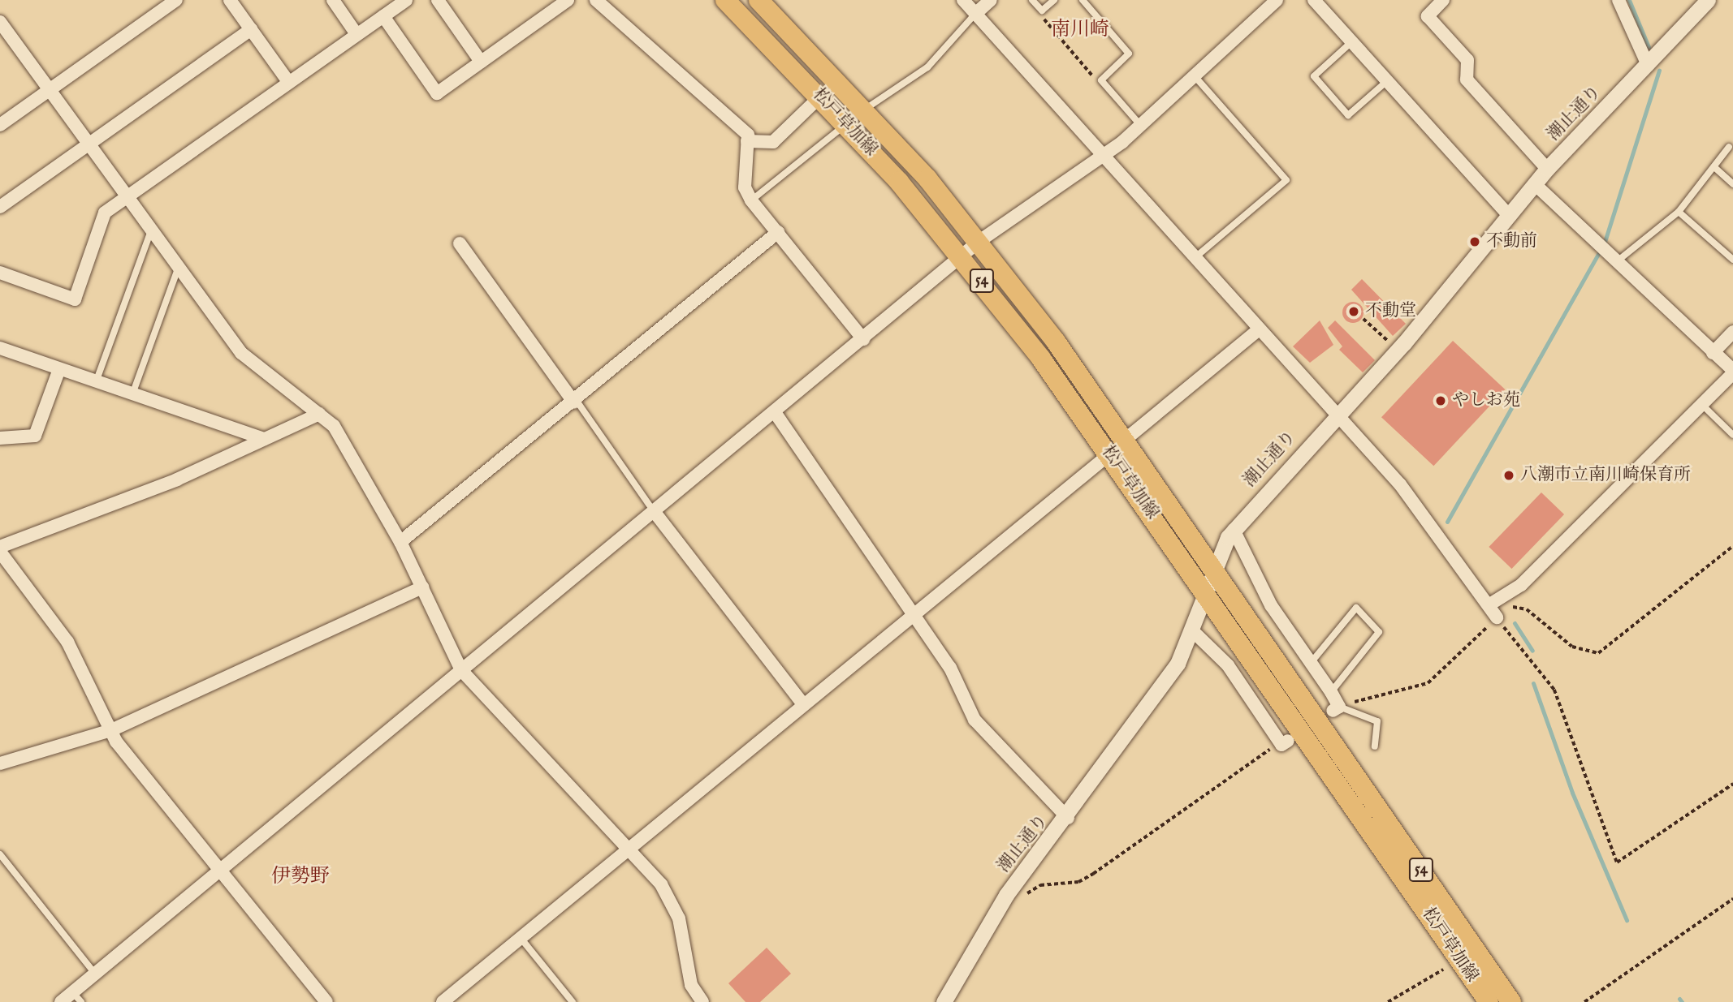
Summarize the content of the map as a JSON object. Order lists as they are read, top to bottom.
{
  "streets": {
    "main road": ["松戸草加線", "54"],
    "street": ["潮止通り"]
  },
  "crossings": [
    ["潮止通り", "松戸草加線"]
  ],
  "districts": ["南川崎", "伊勢野"],
  "places": [
    "不動前",
    "不動堂",
    "やしお苑",
    "八潮市立南川崎保育所"
  ]
}
